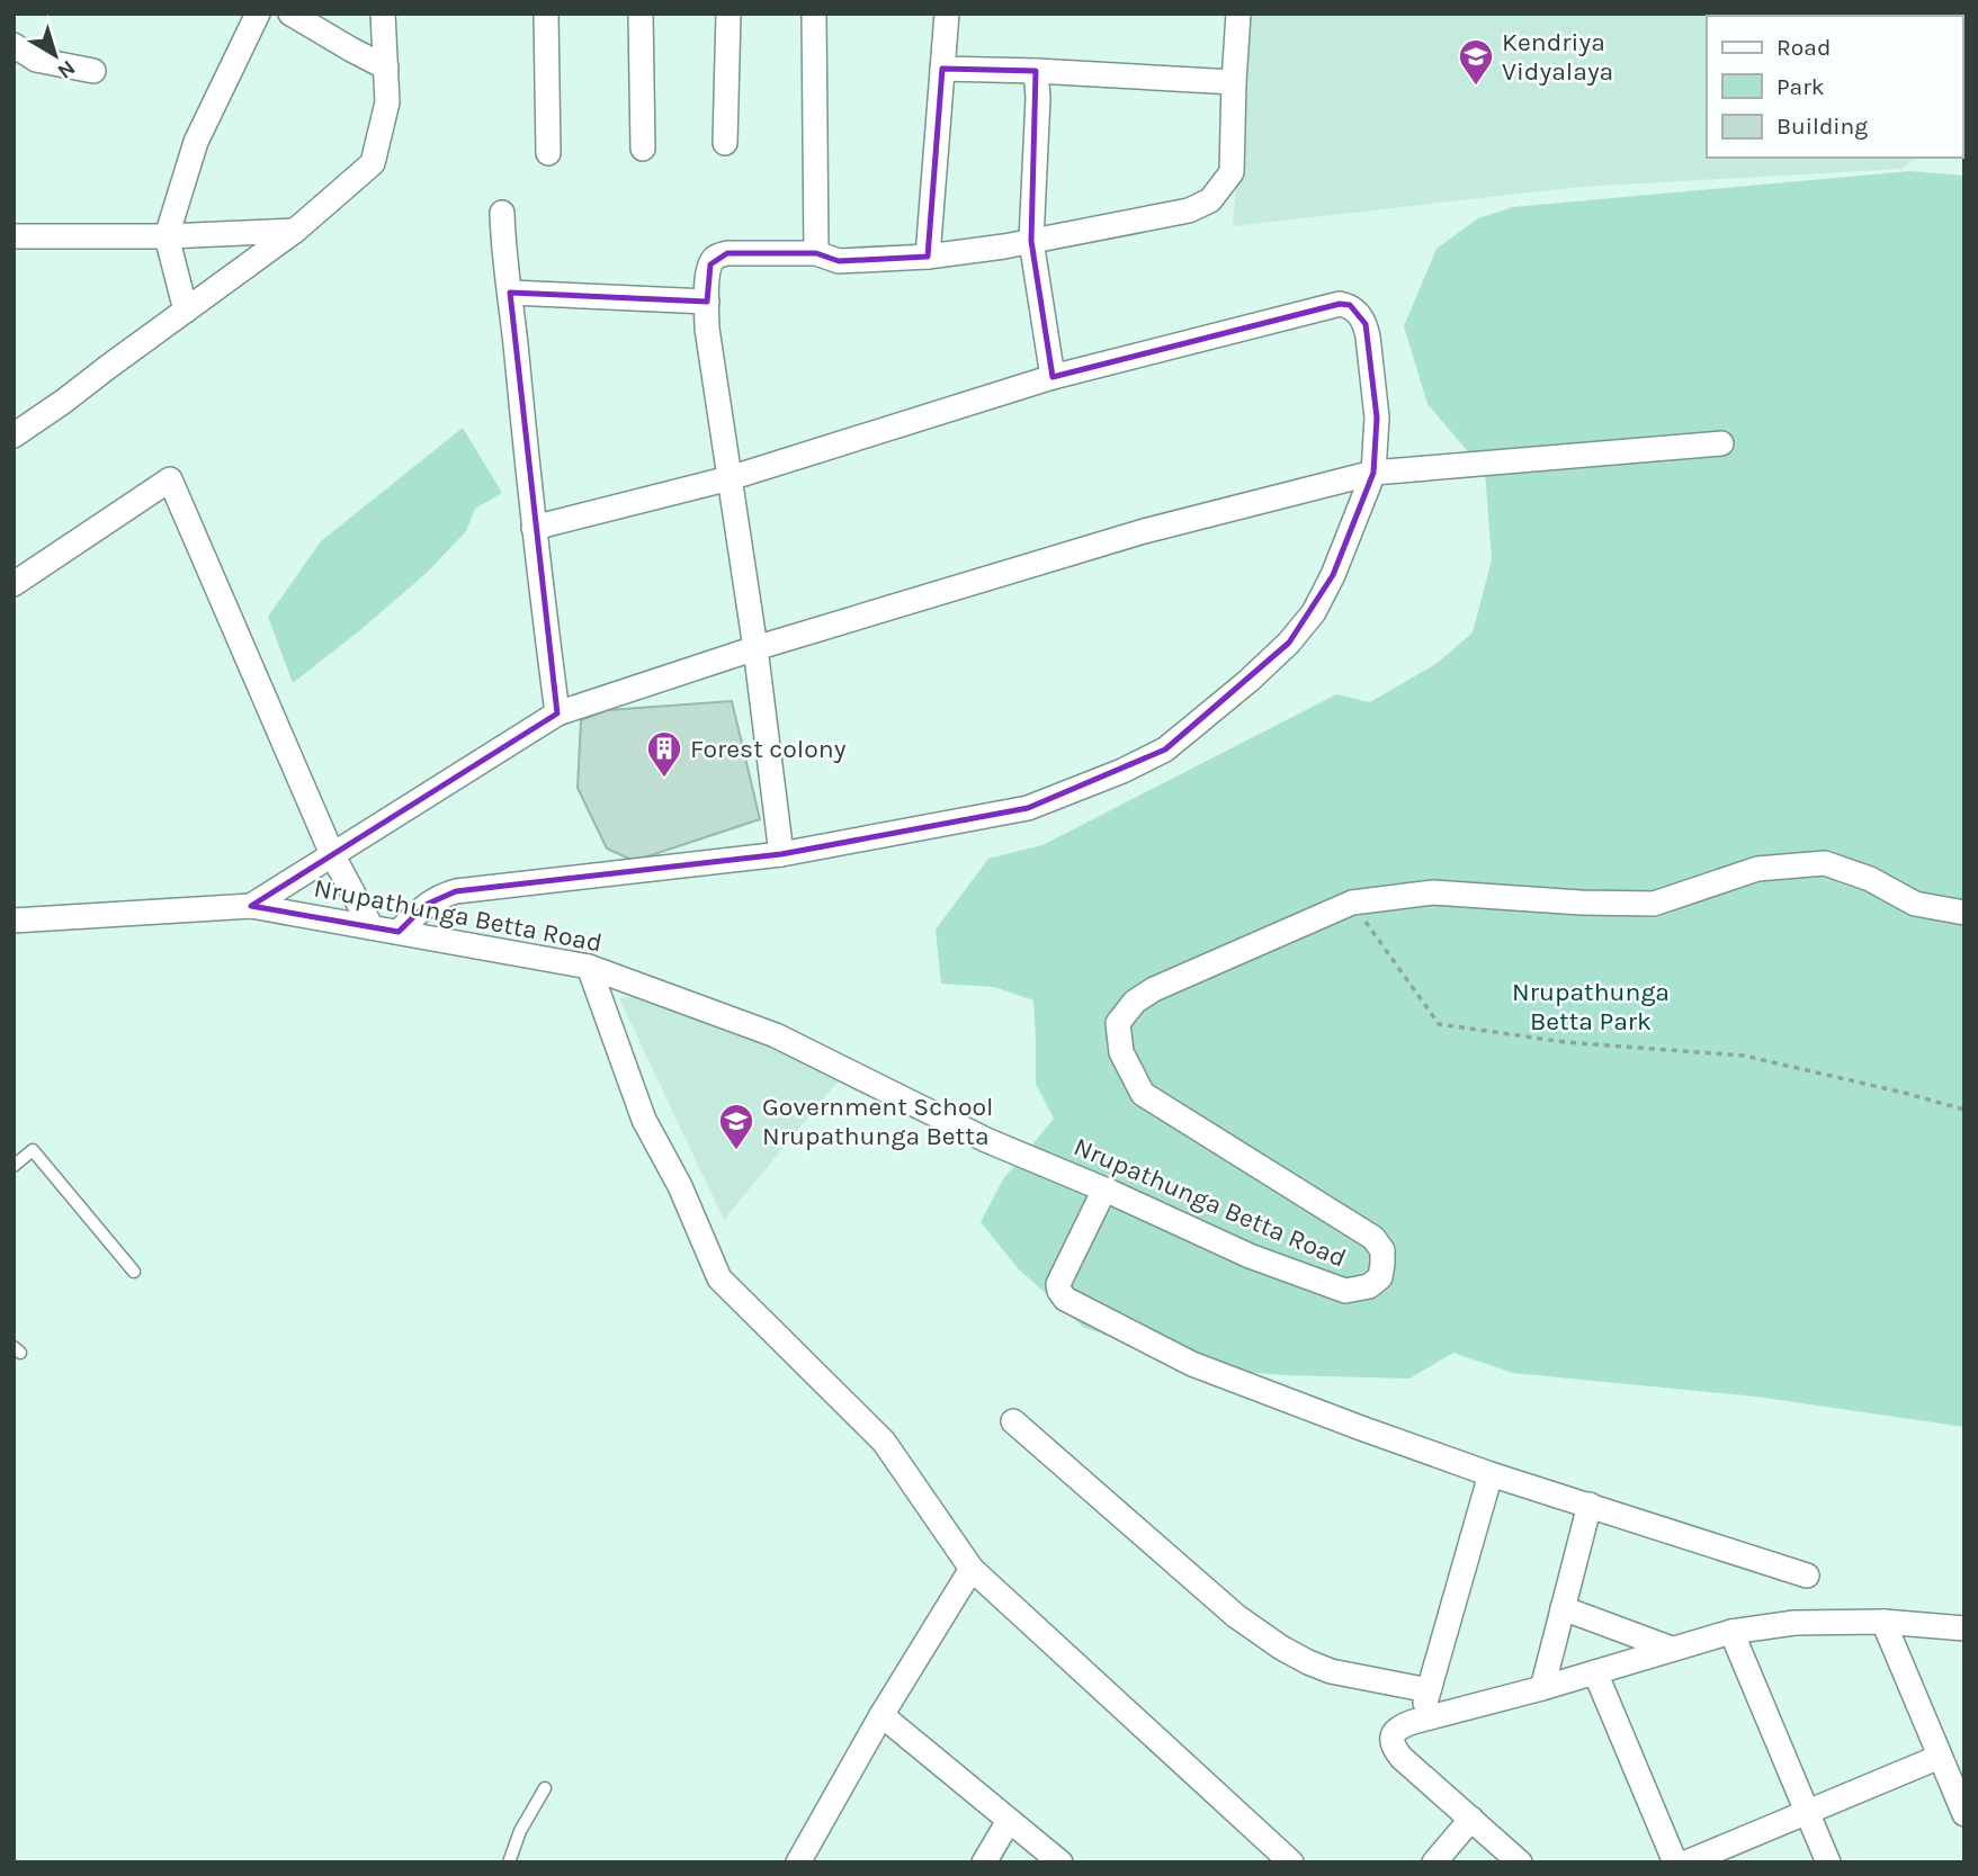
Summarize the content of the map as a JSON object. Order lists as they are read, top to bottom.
{
  "streets": {
    "street": ["Nrupathunga Betta Road"]
  },
  "parks": ["Nrupathunga Betta Park"],
  "places": {
    "school or university": ["Kendriya Vidyalaya", "Government School Nrupathunga Betta"],
    "building": ["Forest colony"]
  },
  "legend": ["Road", "Park", "Building"],
  "north": "bottom right"
}
